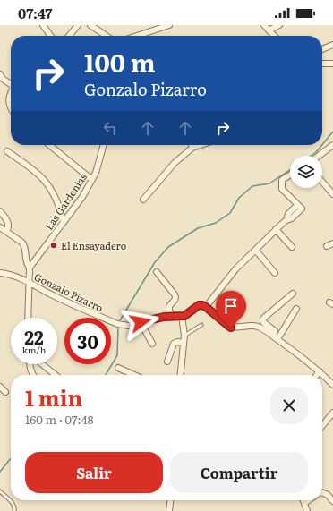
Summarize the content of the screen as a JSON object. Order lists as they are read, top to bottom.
{
  "streets": {
    "street": ["Las Gardenias", "Gonzalo Pizarro"]
  },
  "places": ["El Ensayadero"],
  "page": {
    "status": "07:47",
    "turn": ["100 m", "Gonzalo Pizarro"],
    "speed": "22 km/h",
    "limit": "30",
    "heading": ["1 min", "160 m · 07:48"],
    "buttons": ["Salir", "Compartir"]
  }
}
